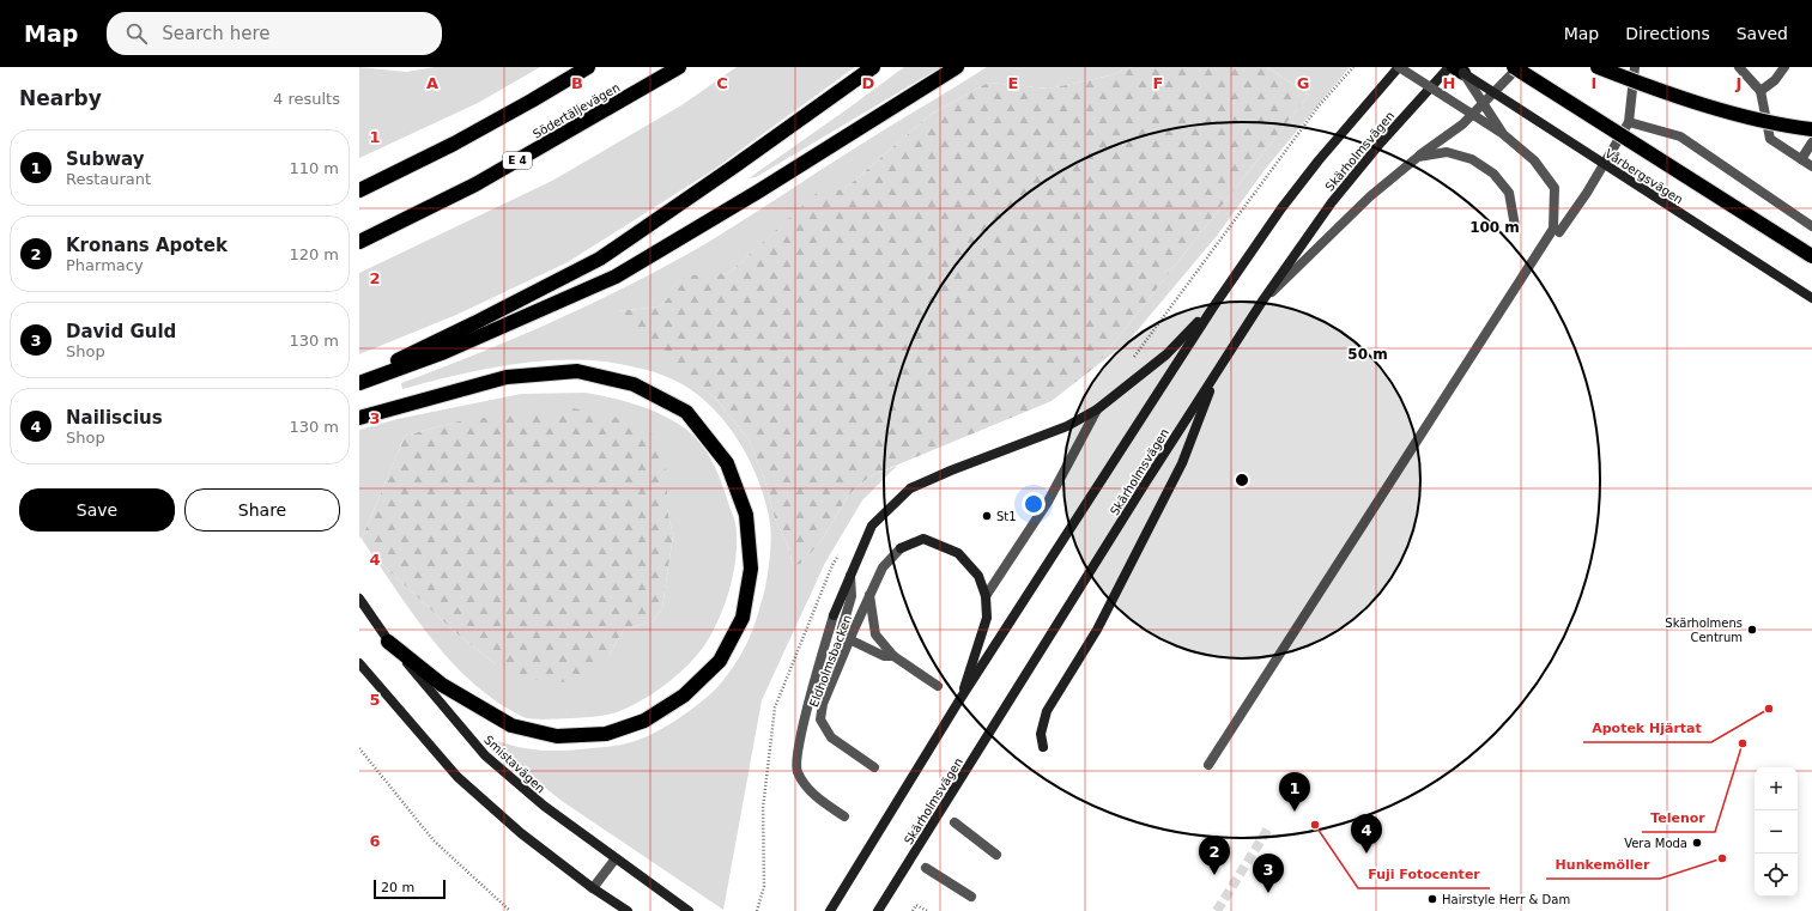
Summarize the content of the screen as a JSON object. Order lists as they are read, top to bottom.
{
  "streets": {
    "highway": ["Södertäljevägen", "E 4"],
    "main road": ["Skärholmsvägen", "Vårbergsvägen", "Smistavägen"],
    "street": ["Eldholmsbacken"]
  },
  "places": [
    "St1",
    "Skärholmens Centrum",
    "Apotek Hjärtat",
    "Telenor",
    "Fuji Fotocenter",
    "Vera Moda",
    "Hunkemöller",
    "Hairstyle Herr & Dam"
  ],
  "scale_bar": "20 m",
  "page": {
    "header": "Map",
    "search": "Search here",
    "nav": ["Map", "Directions", "Saved"],
    "heading": ["Nearby", "4 results"],
    "list": [
      {
        "mark": "1",
        "name": "Subway",
        "note": "Restaurant",
        "value": "110 m"
      },
      {
        "mark": "2",
        "name": "Kronans Apotek",
        "note": "Pharmacy",
        "value": "120 m"
      },
      {
        "mark": "3",
        "name": "David Guld",
        "note": "Shop",
        "value": "130 m"
      },
      {
        "mark": "4",
        "name": "Nailiscius",
        "note": "Shop",
        "value": "130 m"
      }
    ],
    "buttons": ["Save", "Share"],
    "map_buttons": ["+", "−"],
    "pins": [
      "1",
      "4",
      "2",
      "3"
    ],
    "scale": "20 m"
  },
  "grid": {
    "columns": [
      "A",
      "B",
      "C",
      "D",
      "E",
      "F",
      "G",
      "H",
      "I",
      "J"
    ],
    "rows": [
      "1",
      "2",
      "3",
      "4",
      "5",
      "6"
    ]
  },
  "rings": ["100 m", "50 m"]
}
